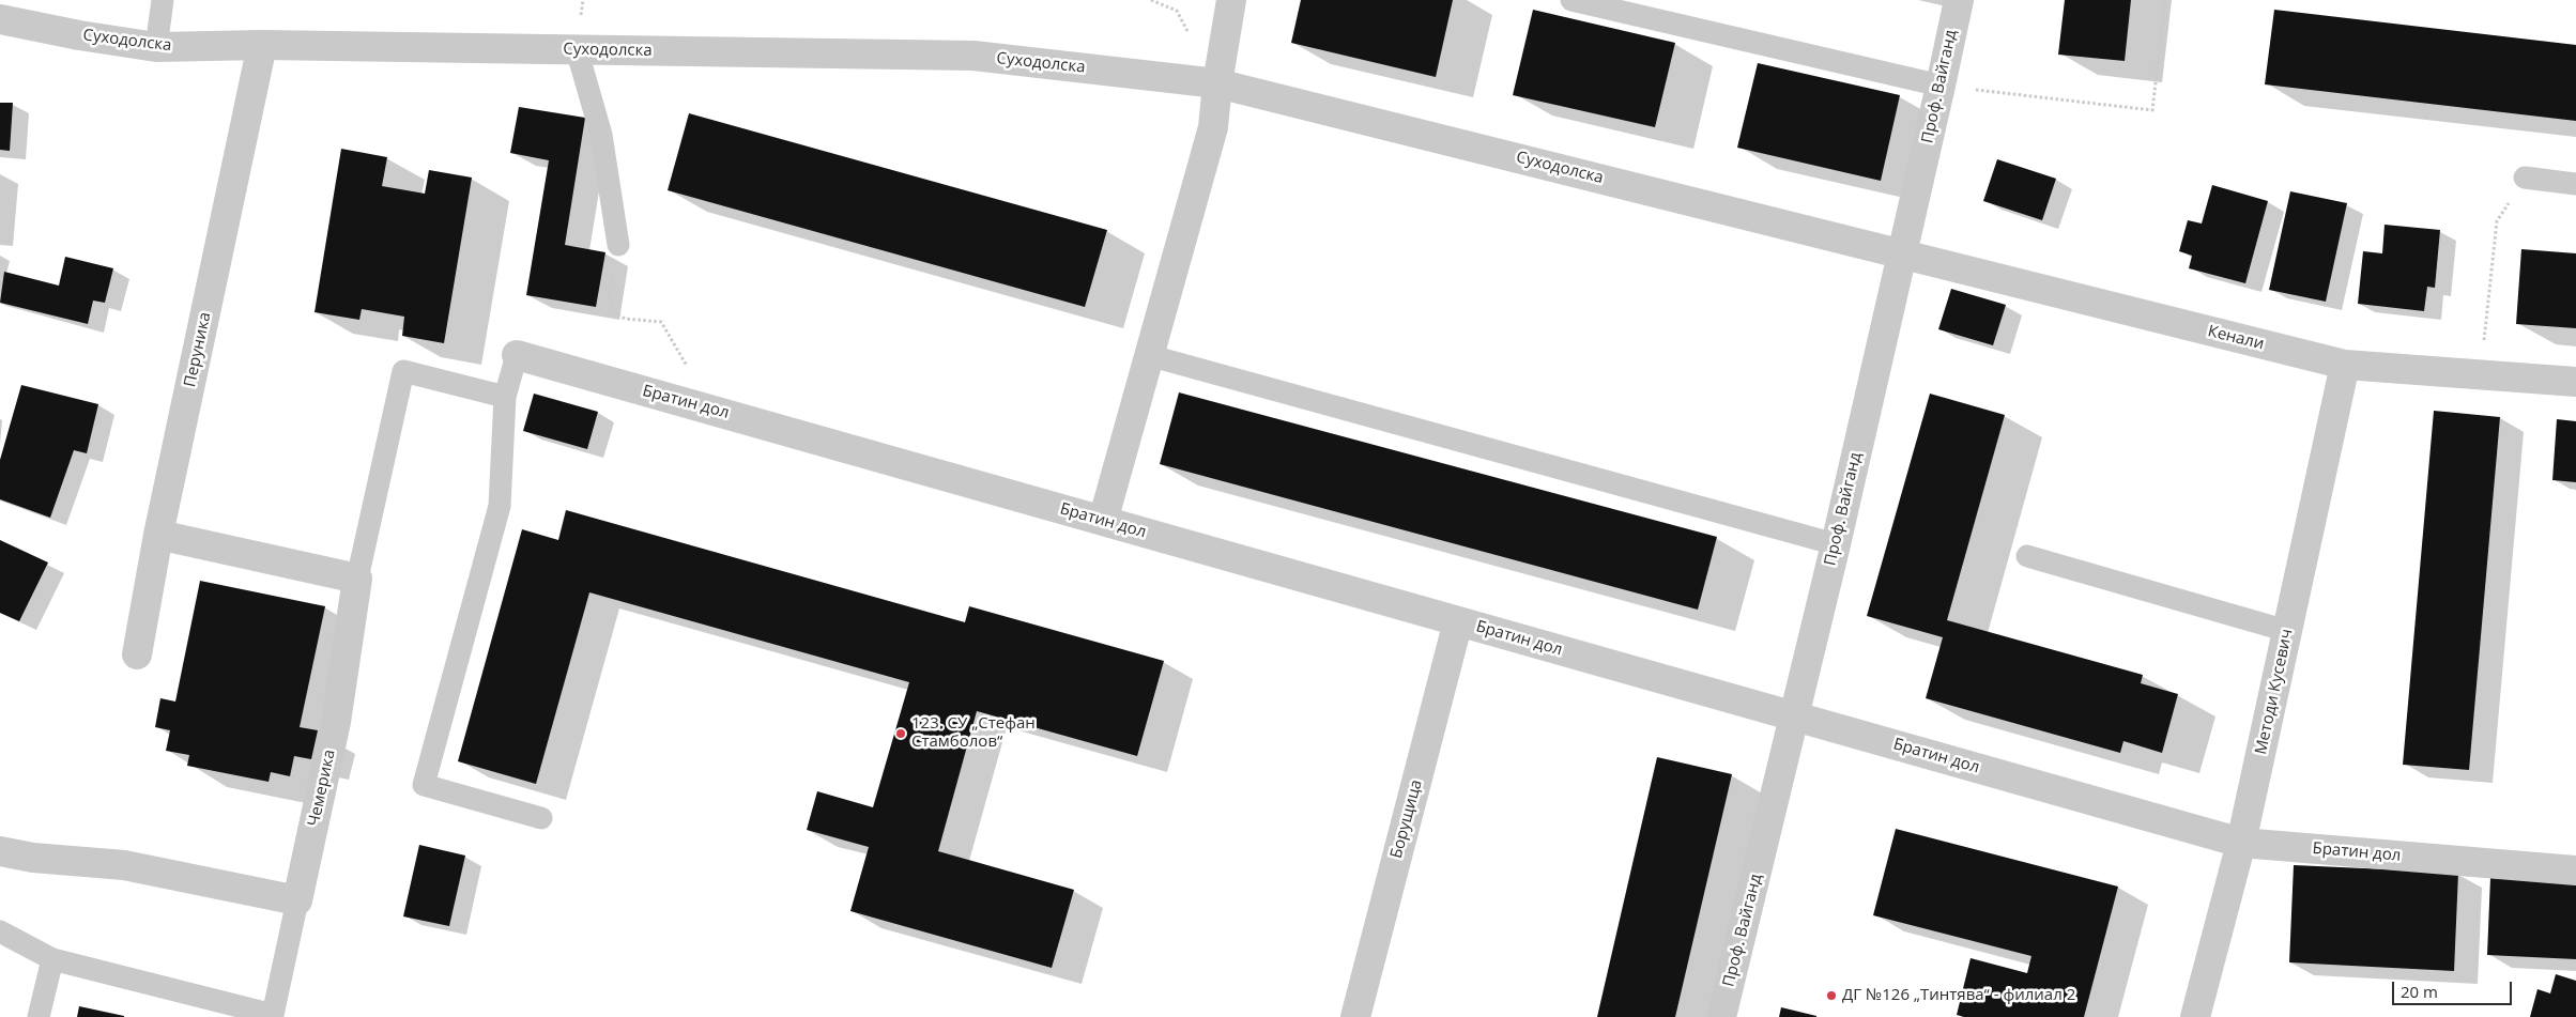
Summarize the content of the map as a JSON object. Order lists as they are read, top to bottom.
{
  "streets": {
    "street": [
      "Суходолска",
      "Проф. Вайганд",
      "Кенали",
      "Перуника",
      "Братин дол",
      "Методи Кусевич",
      "Чемерика",
      "Борущица"
    ]
  },
  "crossings": [
    ["Суходолска", "Проф. Вайганд"],
    ["Суходолска", "Кенали"],
    ["Суходолска", "Перуника"],
    ["Проф. Вайганд", "Кенали"],
    ["Проф. Вайганд", "Братин дол"],
    ["Кенали", "Методи Кусевич"],
    ["Братин дол", "Методи Кусевич"],
    ["Братин дол", "Борущица"]
  ],
  "places": ["123. СУ „Стефан Стамболов“", "ДГ №126 „Тинтява“ - филиал 2"],
  "scale_bar": "20 m"
}
